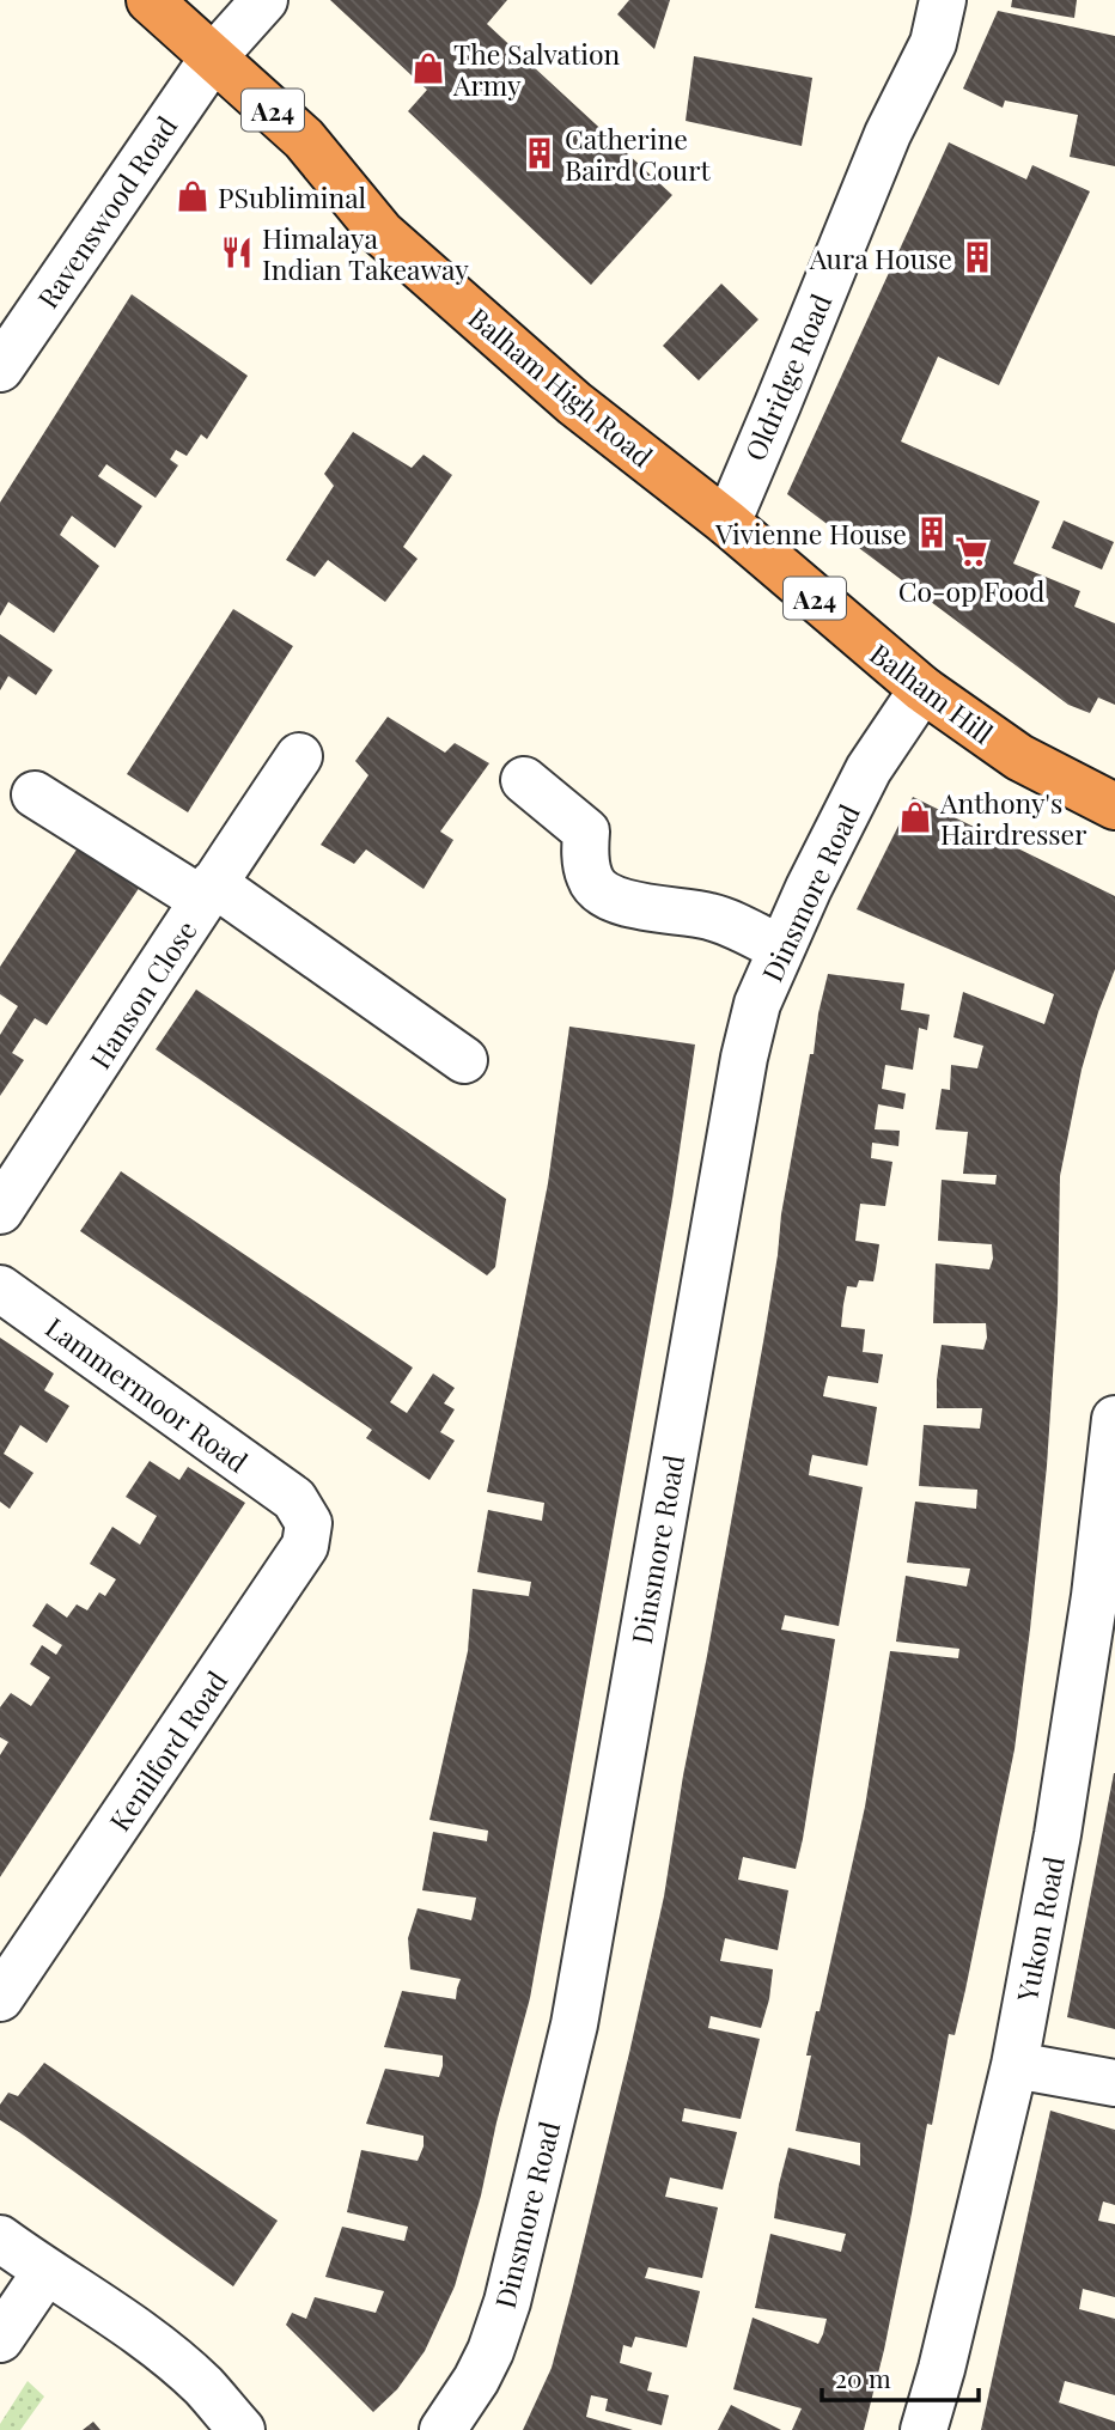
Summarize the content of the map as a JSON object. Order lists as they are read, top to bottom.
{
  "streets": {
    "highway": ["A24", "Balham High Road", "Balham Hill"],
    "street": [
      "Ravenswood Road",
      "Oldridge Road",
      "Dinsmore Road",
      "Hanson Close",
      "Lammermoor Road",
      "Kenilford Road",
      "Yukon Road"
    ]
  },
  "crossings": [
    ["Ravenswood Road", "Balham High Road"],
    ["Oldridge Road", "Balham High Road"],
    ["Oldridge Road", "Balham Hill"],
    ["Balham High Road", "Balham Hill"],
    ["Balham Hill", "Dinsmore Road"],
    ["Lammermoor Road", "Kenilford Road"]
  ],
  "places": {
    "shop": ["The Salvation Army", "PSubliminal", "Anthony's Hairdresser"],
    "building": ["Catherine Baird Court", "Aura House", "Vivienne House"],
    "restaurant": ["Himalaya Indian Takeaway"],
    "supermarket": ["Co-op Food"]
  },
  "scale_bar": "20 m"
}
